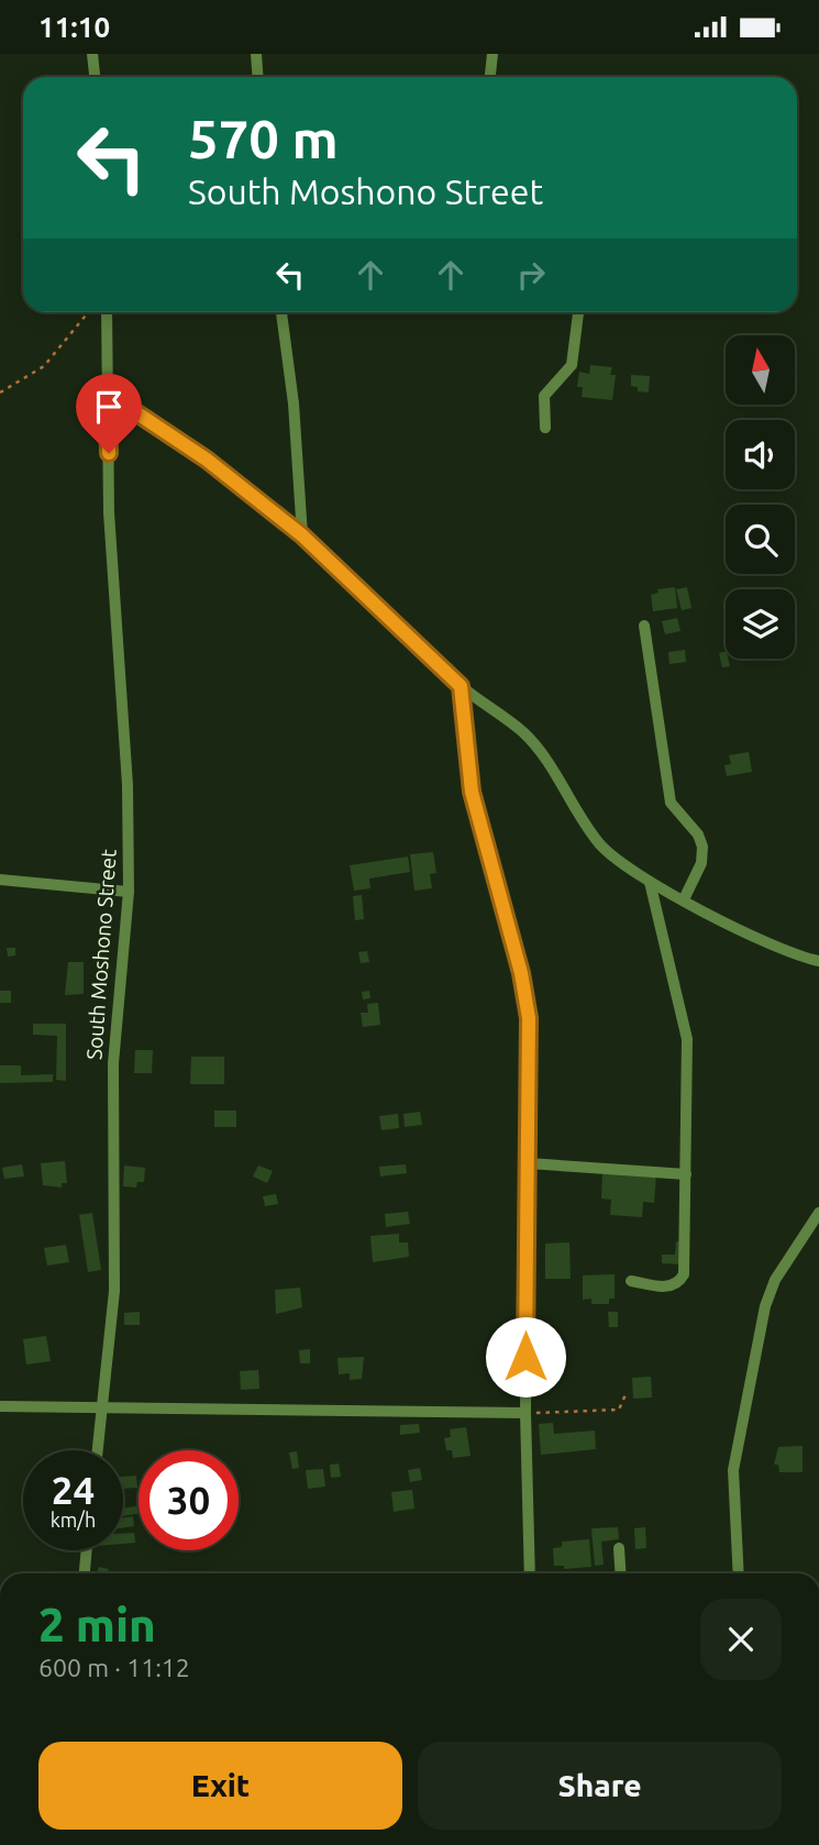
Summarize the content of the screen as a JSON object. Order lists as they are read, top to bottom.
{
  "streets": {
    "street": ["South Moshono Street"]
  },
  "north": "top",
  "page": {
    "status": "11:10",
    "turn": ["570 m", "South Moshono Street"],
    "speed": "24 km/h",
    "limit": "30",
    "heading": ["2 min", "600 m · 11:12"],
    "buttons": ["Exit", "Share"]
  }
}
